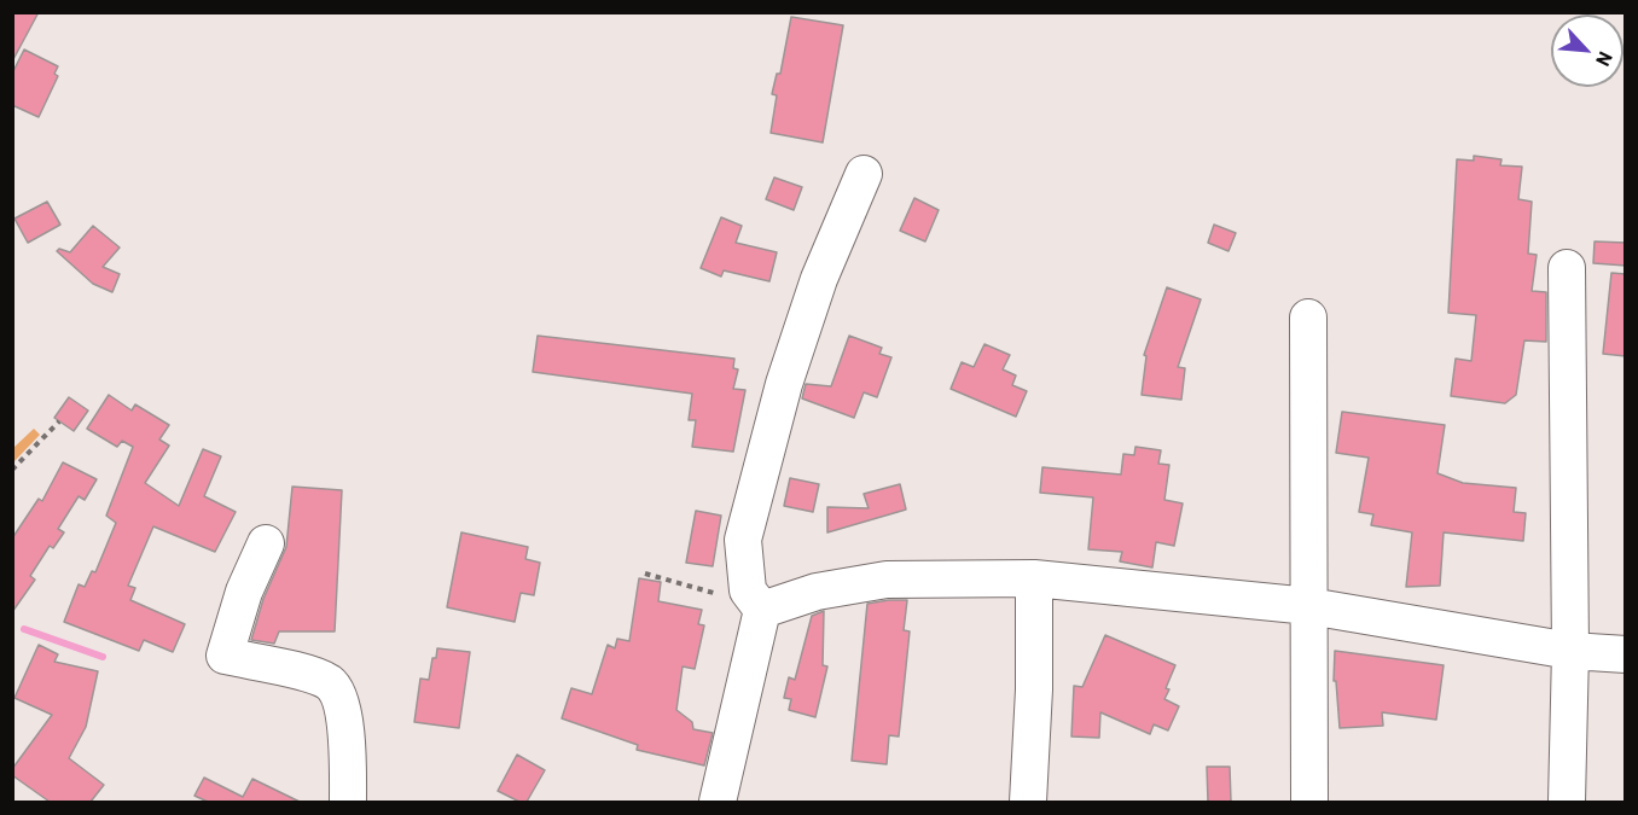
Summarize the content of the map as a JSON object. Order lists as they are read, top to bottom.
{
  "north": "bottom right"
}
